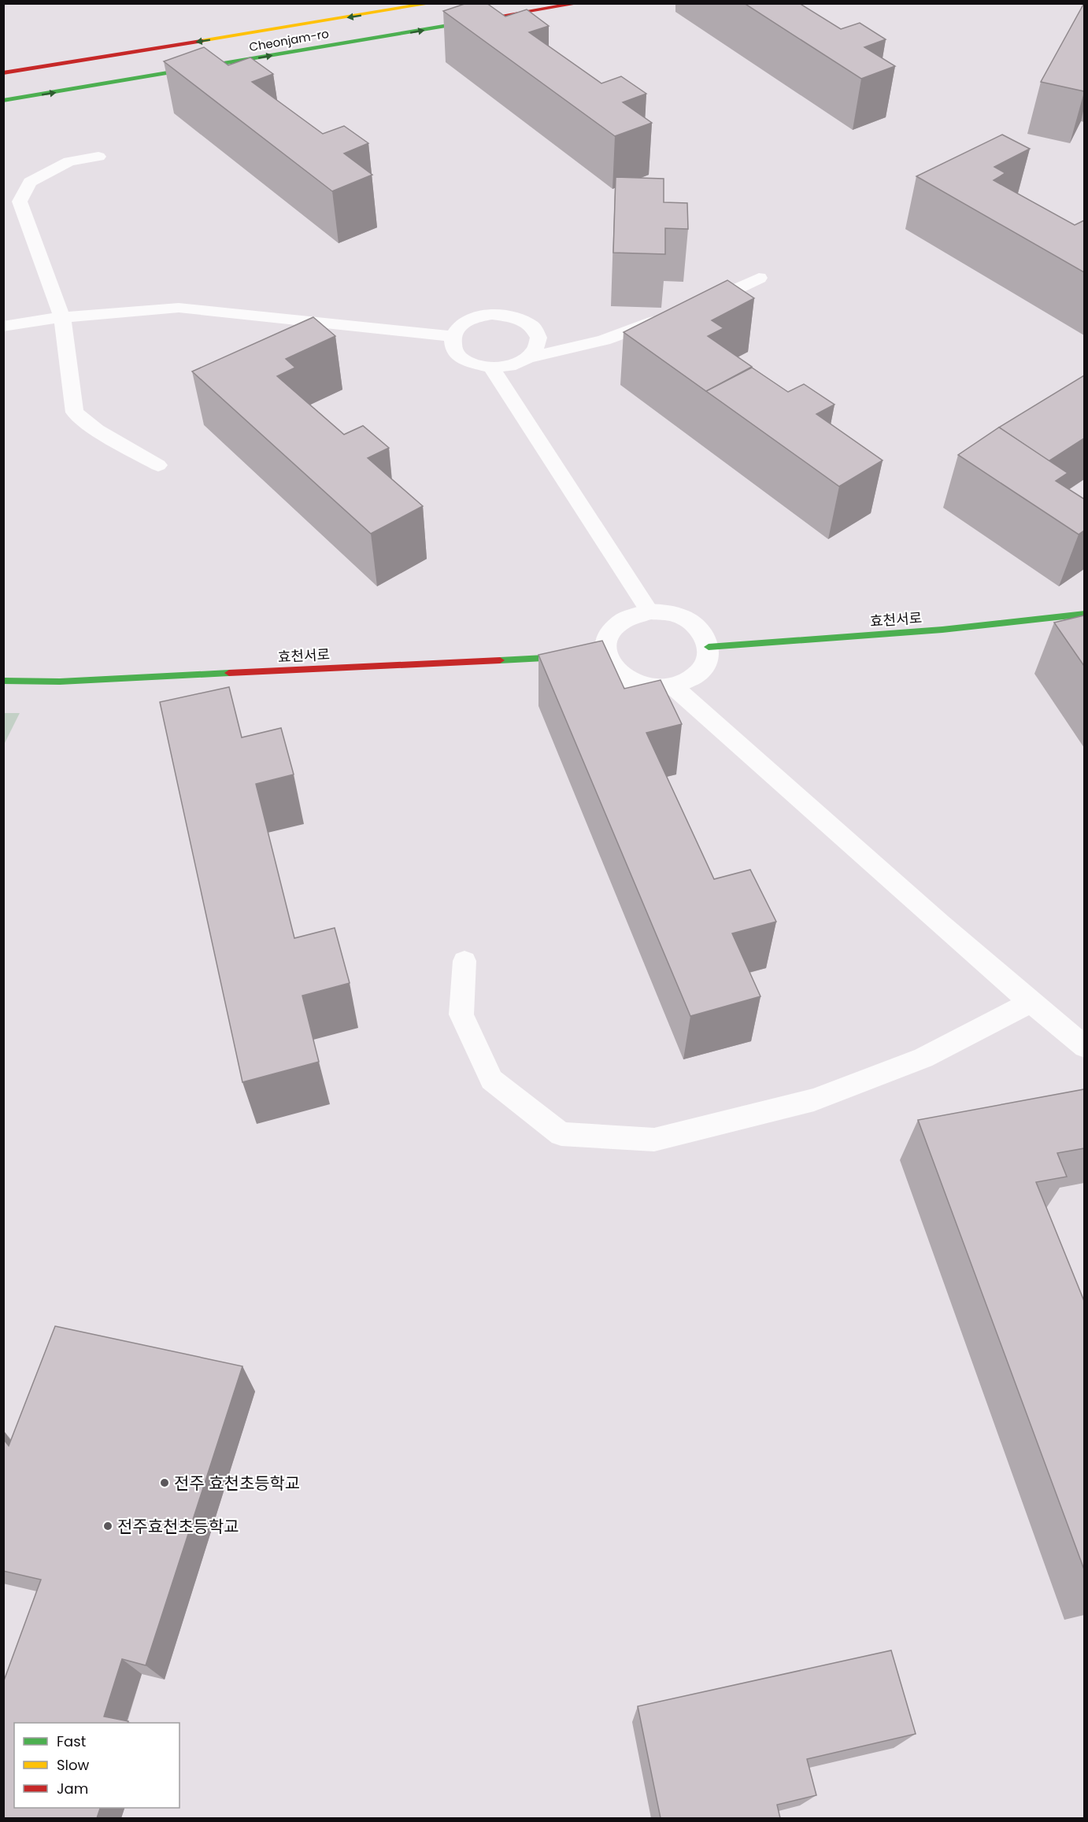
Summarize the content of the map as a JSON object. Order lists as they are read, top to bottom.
{
  "streets": {
    "street": ["Cheonjam-ro", "효천서로"]
  },
  "places": ["전주 효천초등학교", "전주효천초등학교"],
  "legend": ["Fast", "Slow", "Jam"]
}
